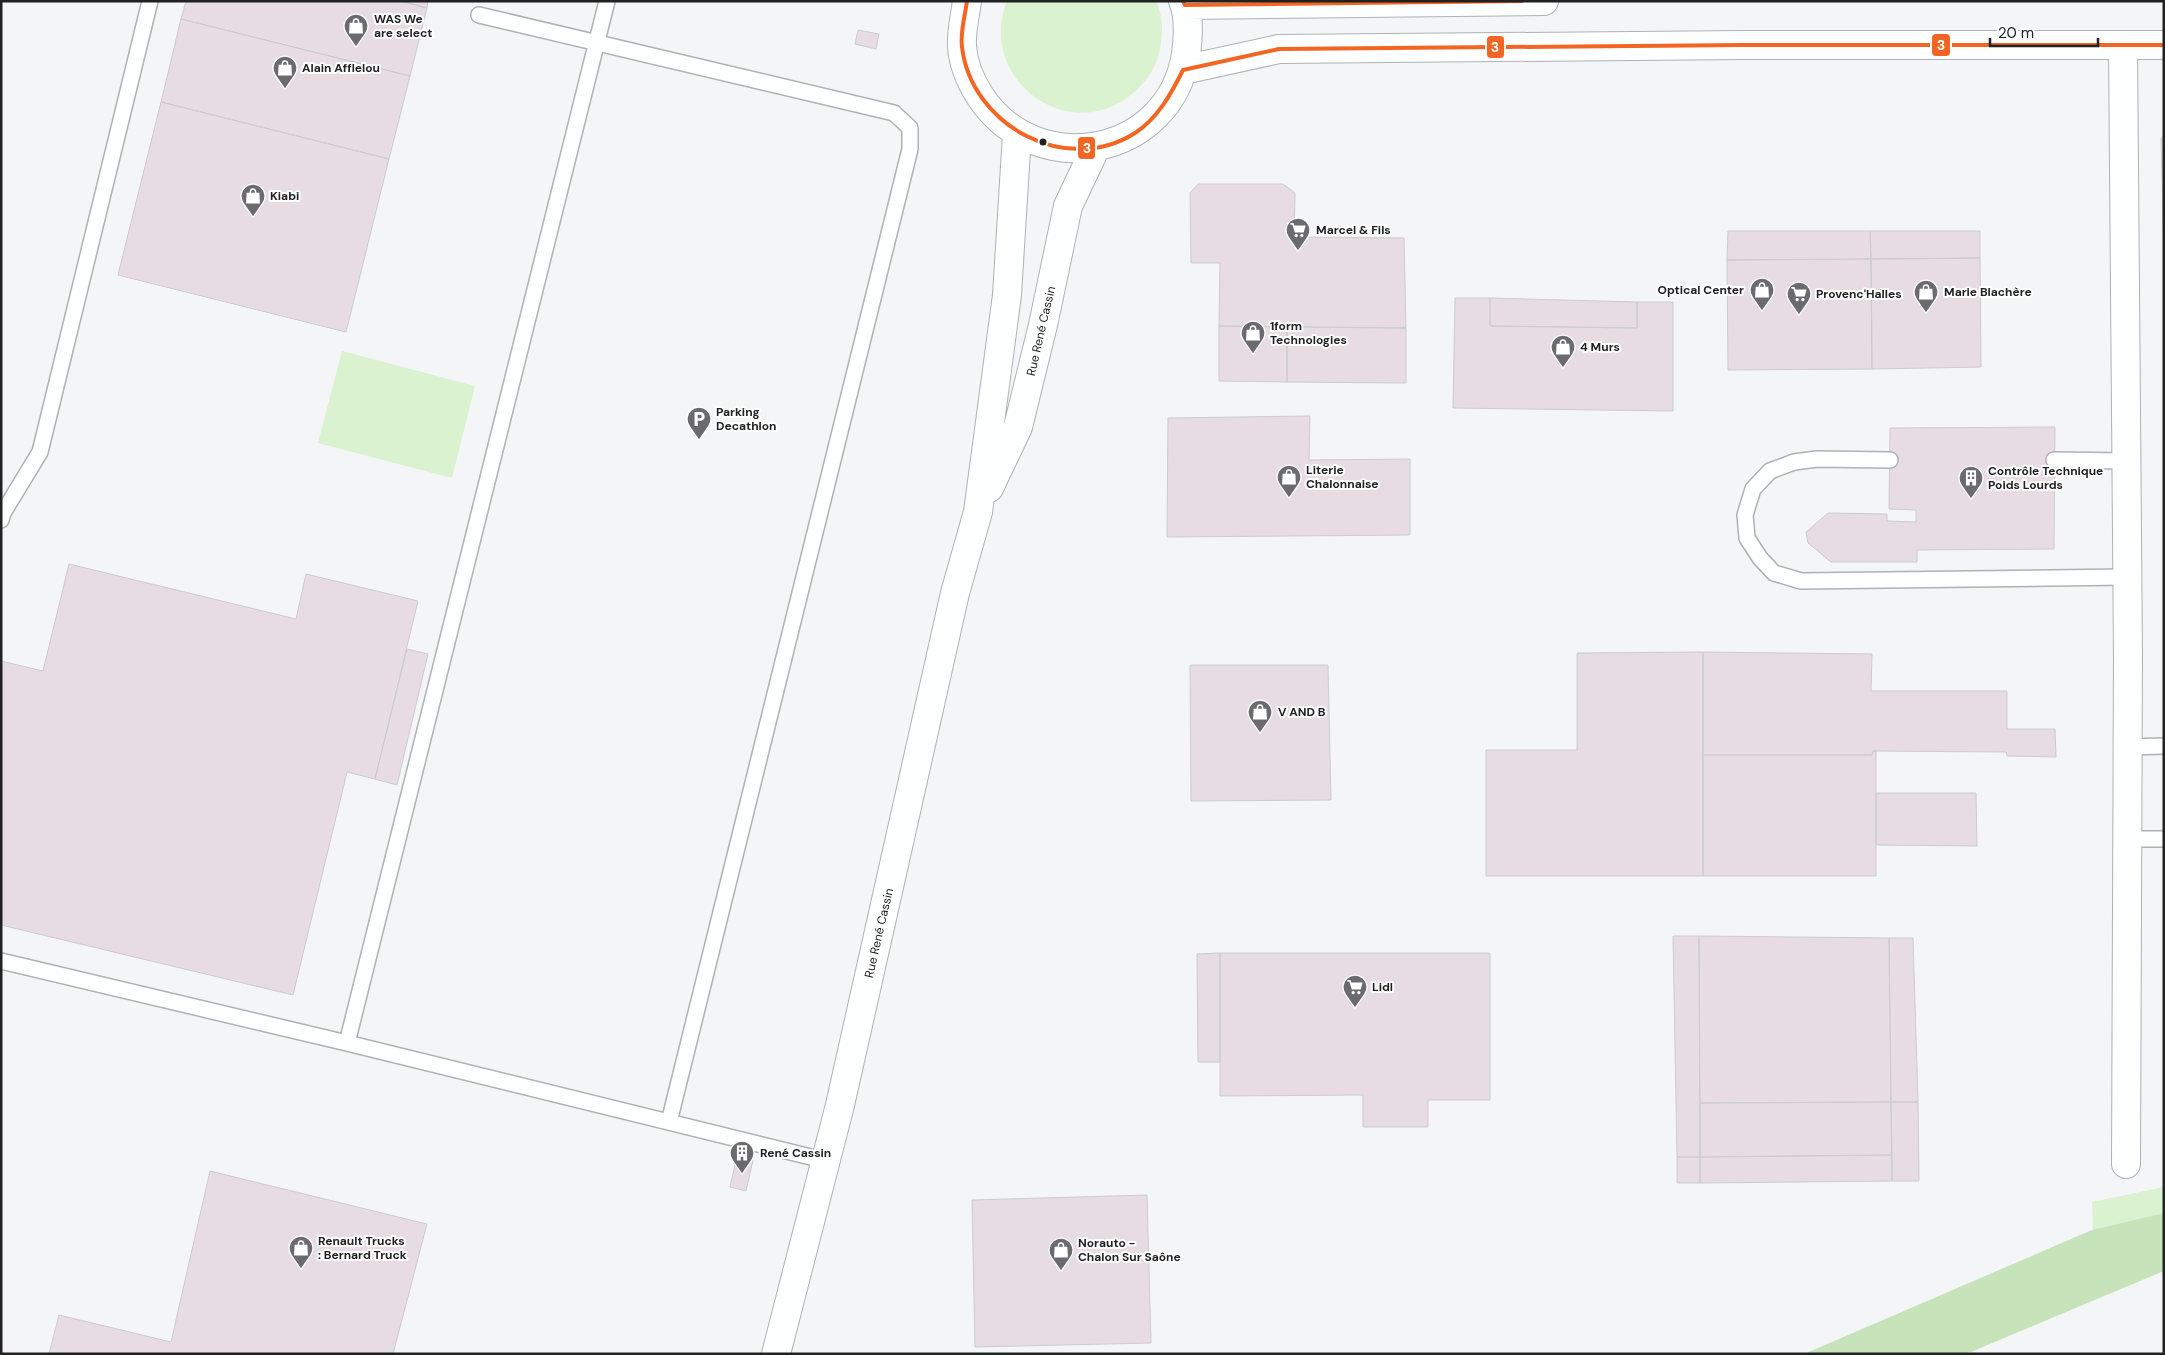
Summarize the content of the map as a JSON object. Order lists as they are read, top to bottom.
{
  "streets": {
    "main road": ["Rue René Cassin"]
  },
  "places": {
    "shop": [
      "WAS We are select",
      "Alain Afflelou",
      "Kiabi",
      "Optical Center",
      "Marie Blachère",
      "1form Technologies",
      "4 Murs",
      "Literie Chalonnaise",
      "V AND B",
      "Renault Trucks : Bernard Truck",
      "Norauto - Chalon Sur Saône"
    ],
    "supermarket": ["Marcel & Fils", "Provenc'Halles", "Lidl"],
    "parking": ["Parking Decathlon"],
    "building": ["Contrôle Technique Poids Lourds", "René Cassin"]
  },
  "lines": ["transit line 3"],
  "scale_bar": "20 m"
}
